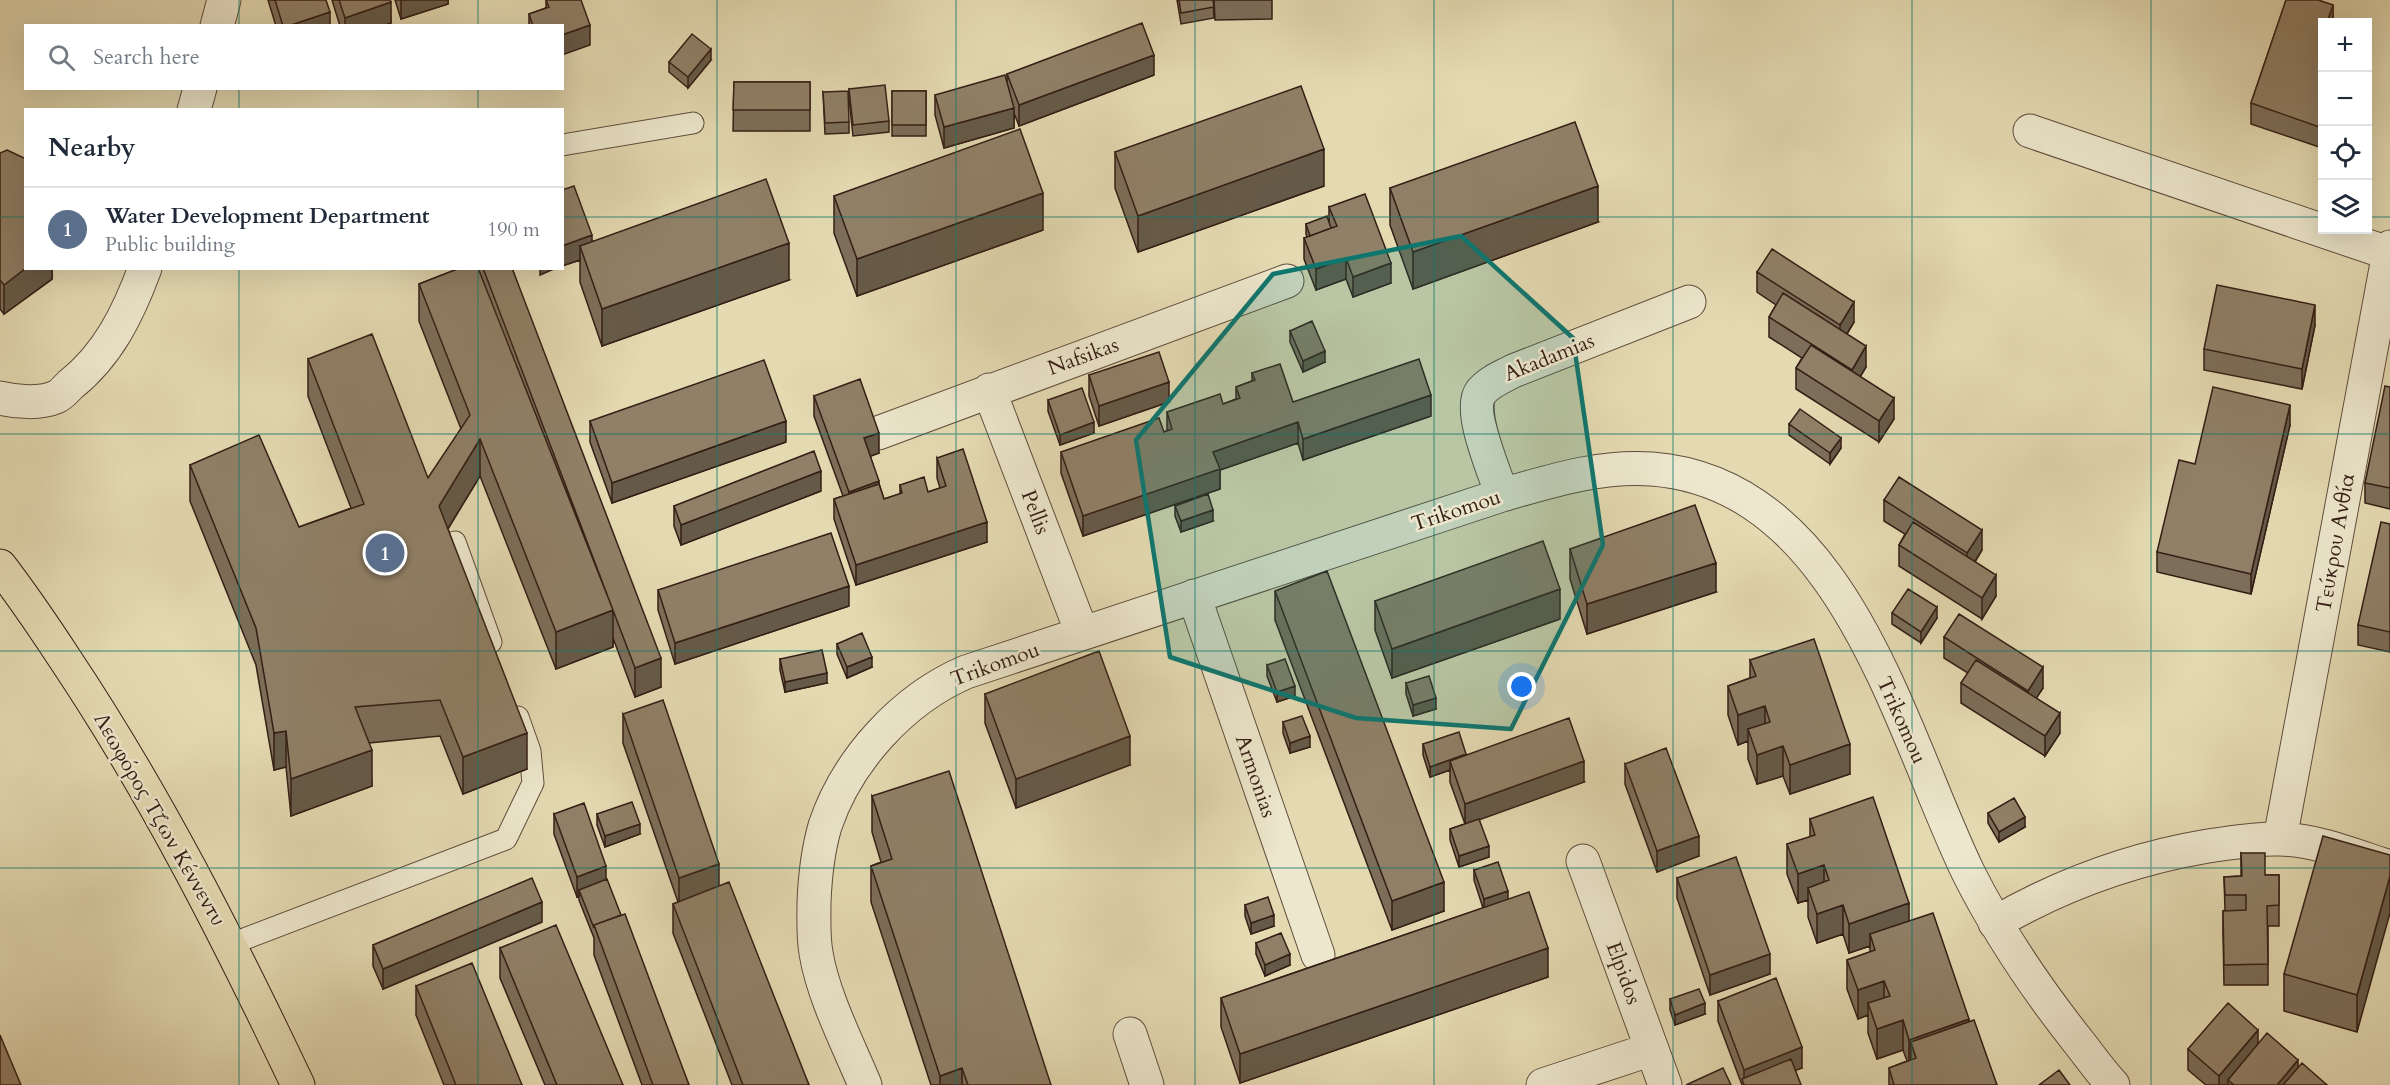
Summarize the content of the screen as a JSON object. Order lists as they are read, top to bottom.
{
  "streets": {
    "main road": ["Λεωφόρος Τζων Κέννεντυ"],
    "street": [
      "Nafsikas",
      "Akadamias",
      "Trikomou",
      "Pellis",
      "Τεύκρου Ανθία",
      "Armonias",
      "Elpidos"
    ]
  },
  "crossings": [
    ["Nafsikas", "Pellis"],
    ["Akadamias", "Trikomou"],
    ["Trikomou", "Pellis"],
    ["Trikomou", "Armonias"]
  ],
  "page": {
    "map_buttons": ["+", "−"],
    "search": "Search here",
    "heading": "Nearby",
    "list": [
      {
        "mark": "1",
        "name": "Water Development Department",
        "note": "Public building",
        "value": "190 m"
      }
    ],
    "pins": "1"
  }
}
